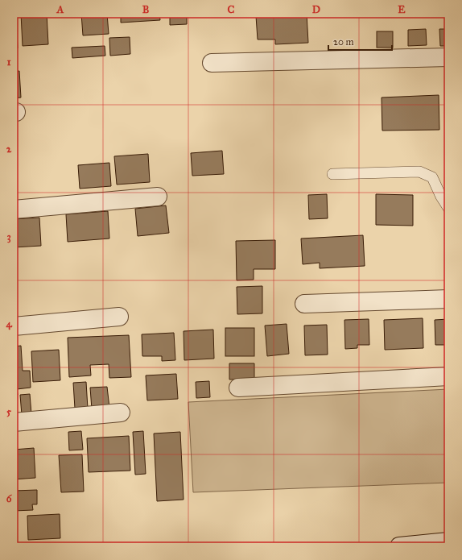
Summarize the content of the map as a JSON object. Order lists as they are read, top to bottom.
{
  "scale_bar": "20 m",
  "grid": {
    "columns": [
      "A",
      "B",
      "C",
      "D",
      "E"
    ],
    "rows": [
      "1",
      "2",
      "3",
      "4",
      "5",
      "6"
    ]
  }
}
